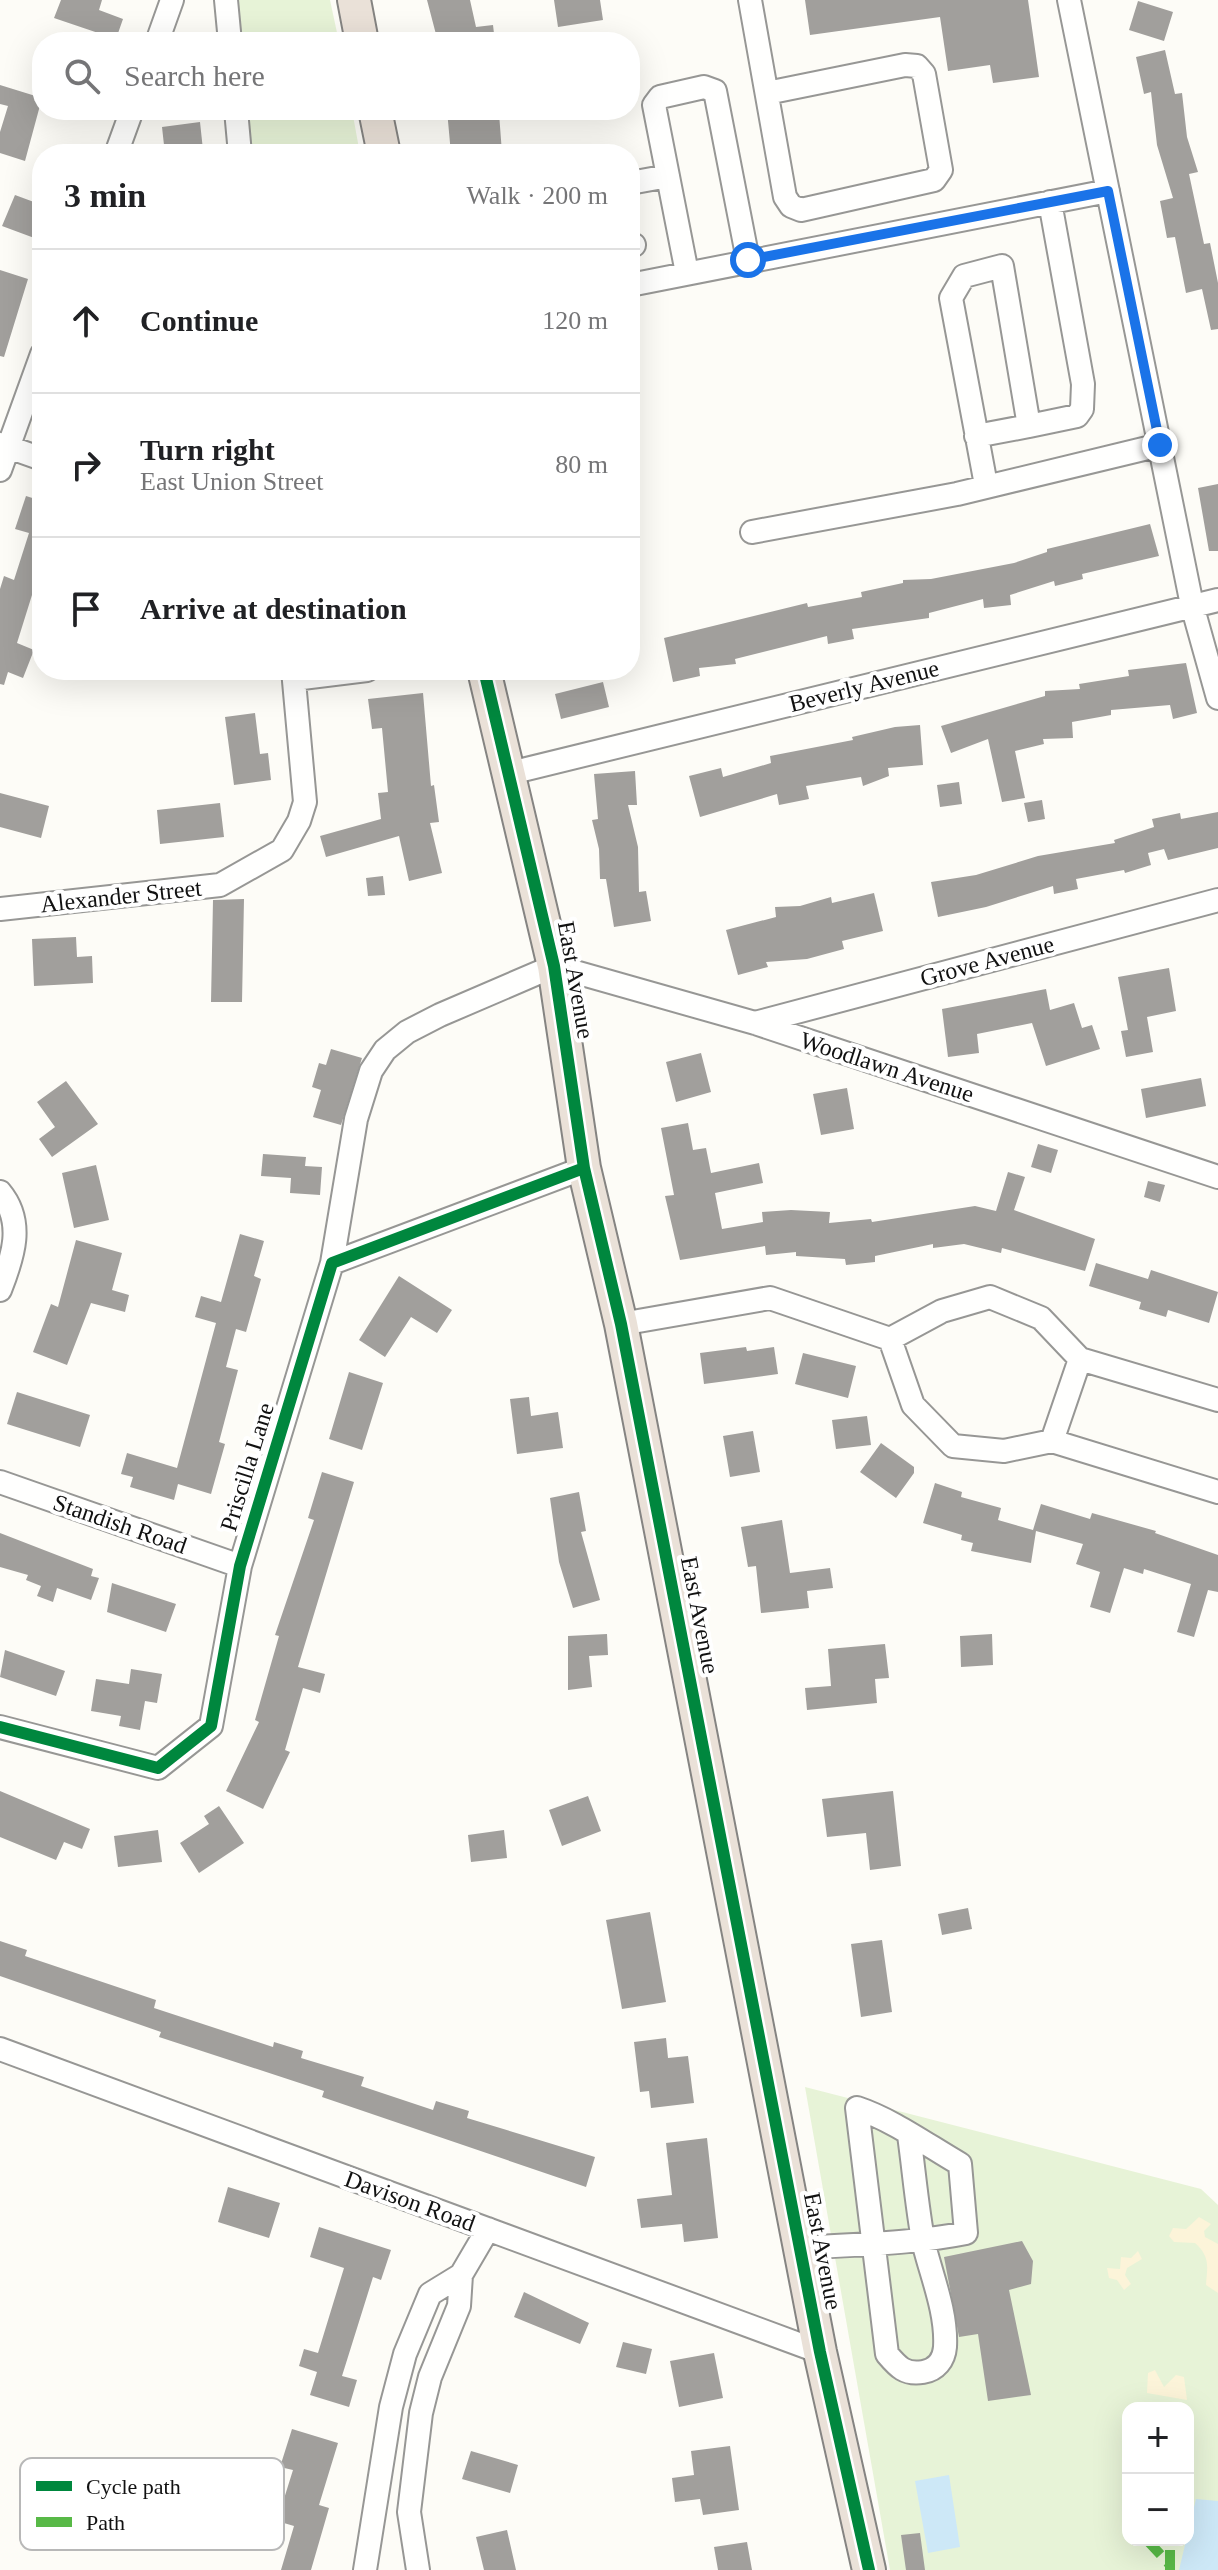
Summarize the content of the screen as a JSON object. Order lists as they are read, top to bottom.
{
  "streets": {
    "highway": ["East Avenue"],
    "street": [
      "Beverly Avenue",
      "Alexander Street",
      "Grove Avenue",
      "Woodlawn Avenue",
      "Priscilla Lane",
      "Standish Road",
      "Davison Road"
    ]
  },
  "crossings": [
    ["Beverly Avenue", "East Avenue"],
    ["Grove Avenue", "Woodlawn Avenue"],
    ["East Avenue", "Woodlawn Avenue"],
    ["East Avenue", "Priscilla Lane"],
    ["East Avenue", "Davison Road"],
    ["Woodlawn Avenue", "Priscilla Lane"],
    ["Priscilla Lane", "Standish Road"]
  ],
  "legend": ["Cycle path", "Path"],
  "page": {
    "search": "Search here",
    "heading": ["3 min", "Walk · 200 m"],
    "list": [
      ["Continue", "120 m"],
      ["Turn right", "East Union Street", "80 m"],
      "Arrive at destination"
    ],
    "map_buttons": ["+", "−"]
  }
}
